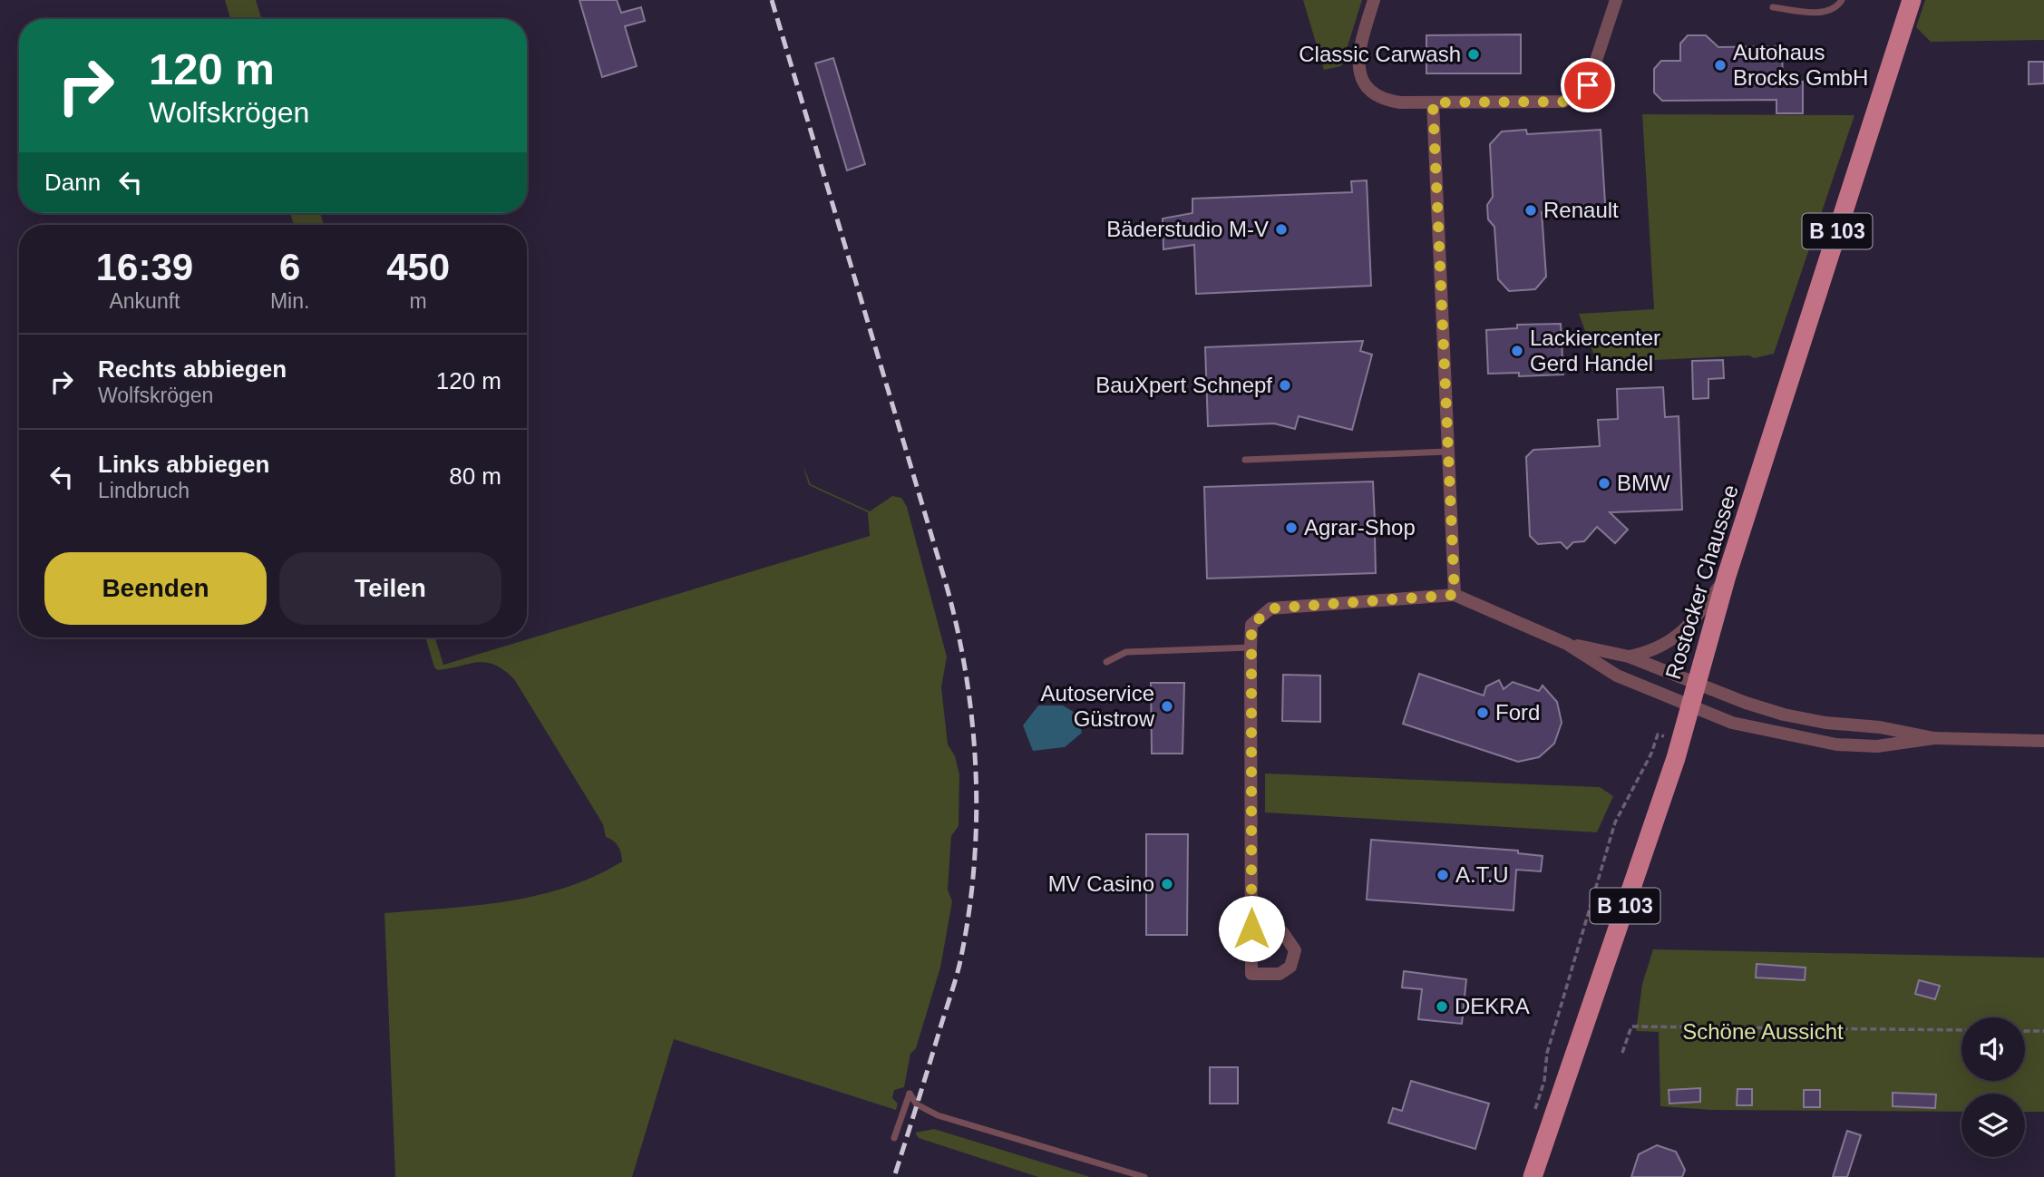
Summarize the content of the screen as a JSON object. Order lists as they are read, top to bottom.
{
  "streets": {
    "main road": ["B 103", "Rostocker Chaussee"]
  },
  "parks": ["Schöne Aussicht"],
  "places": [
    "Classic Carwash",
    "Autohaus Brocks GmbH",
    "Renault",
    "Bäderstudio M-V",
    "Lackiercenter Gerd Handel",
    "BauXpert Schnepf",
    "BMW",
    "Agrar-Shop",
    "Autoservice Güstrow",
    "Ford",
    "A.T.U",
    "MV Casino",
    "DEKRA"
  ],
  "page": {
    "turn": ["120 m", "Wolfskrögen"],
    "then": "Dann",
    "eta": [
      "16:39",
      "Ankunft",
      "6",
      "Min.",
      "450",
      "m"
    ],
    "list": [
      {
        "name": "Rechts abbiegen",
        "note": "Wolfskrögen",
        "value": "120 m"
      },
      {
        "name": "Links abbiegen",
        "note": "Lindbruch",
        "value": "80 m"
      }
    ],
    "buttons": ["Beenden", "Teilen"]
  }
}
